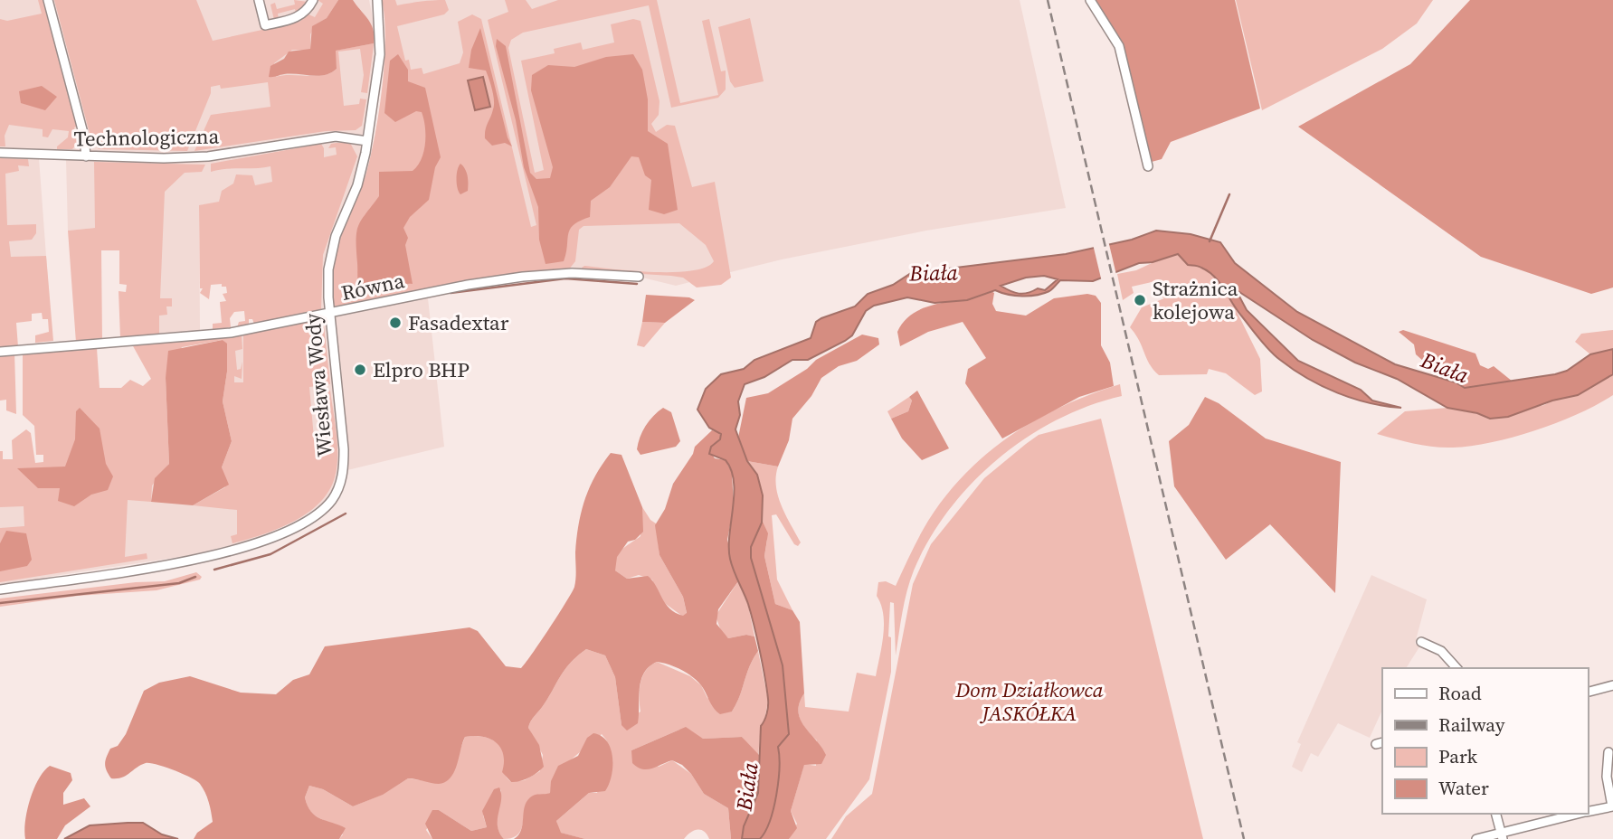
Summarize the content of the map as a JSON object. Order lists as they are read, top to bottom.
{
  "streets": {
    "street": ["Technologiczna", "Równa", "Wiesława Wody"]
  },
  "crossings": [
    ["Technologiczna", "Wiesława Wody"],
    ["Równa", "Wiesława Wody"]
  ],
  "water": ["Biała"],
  "parks": ["Dom Działkowca JASKÓŁKA"],
  "places": ["Strażnica kolejowa", "Fasadextar", "Elpro BHP"],
  "legend": [
    "Road",
    "Railway",
    "Park",
    "Water"
  ]
}
